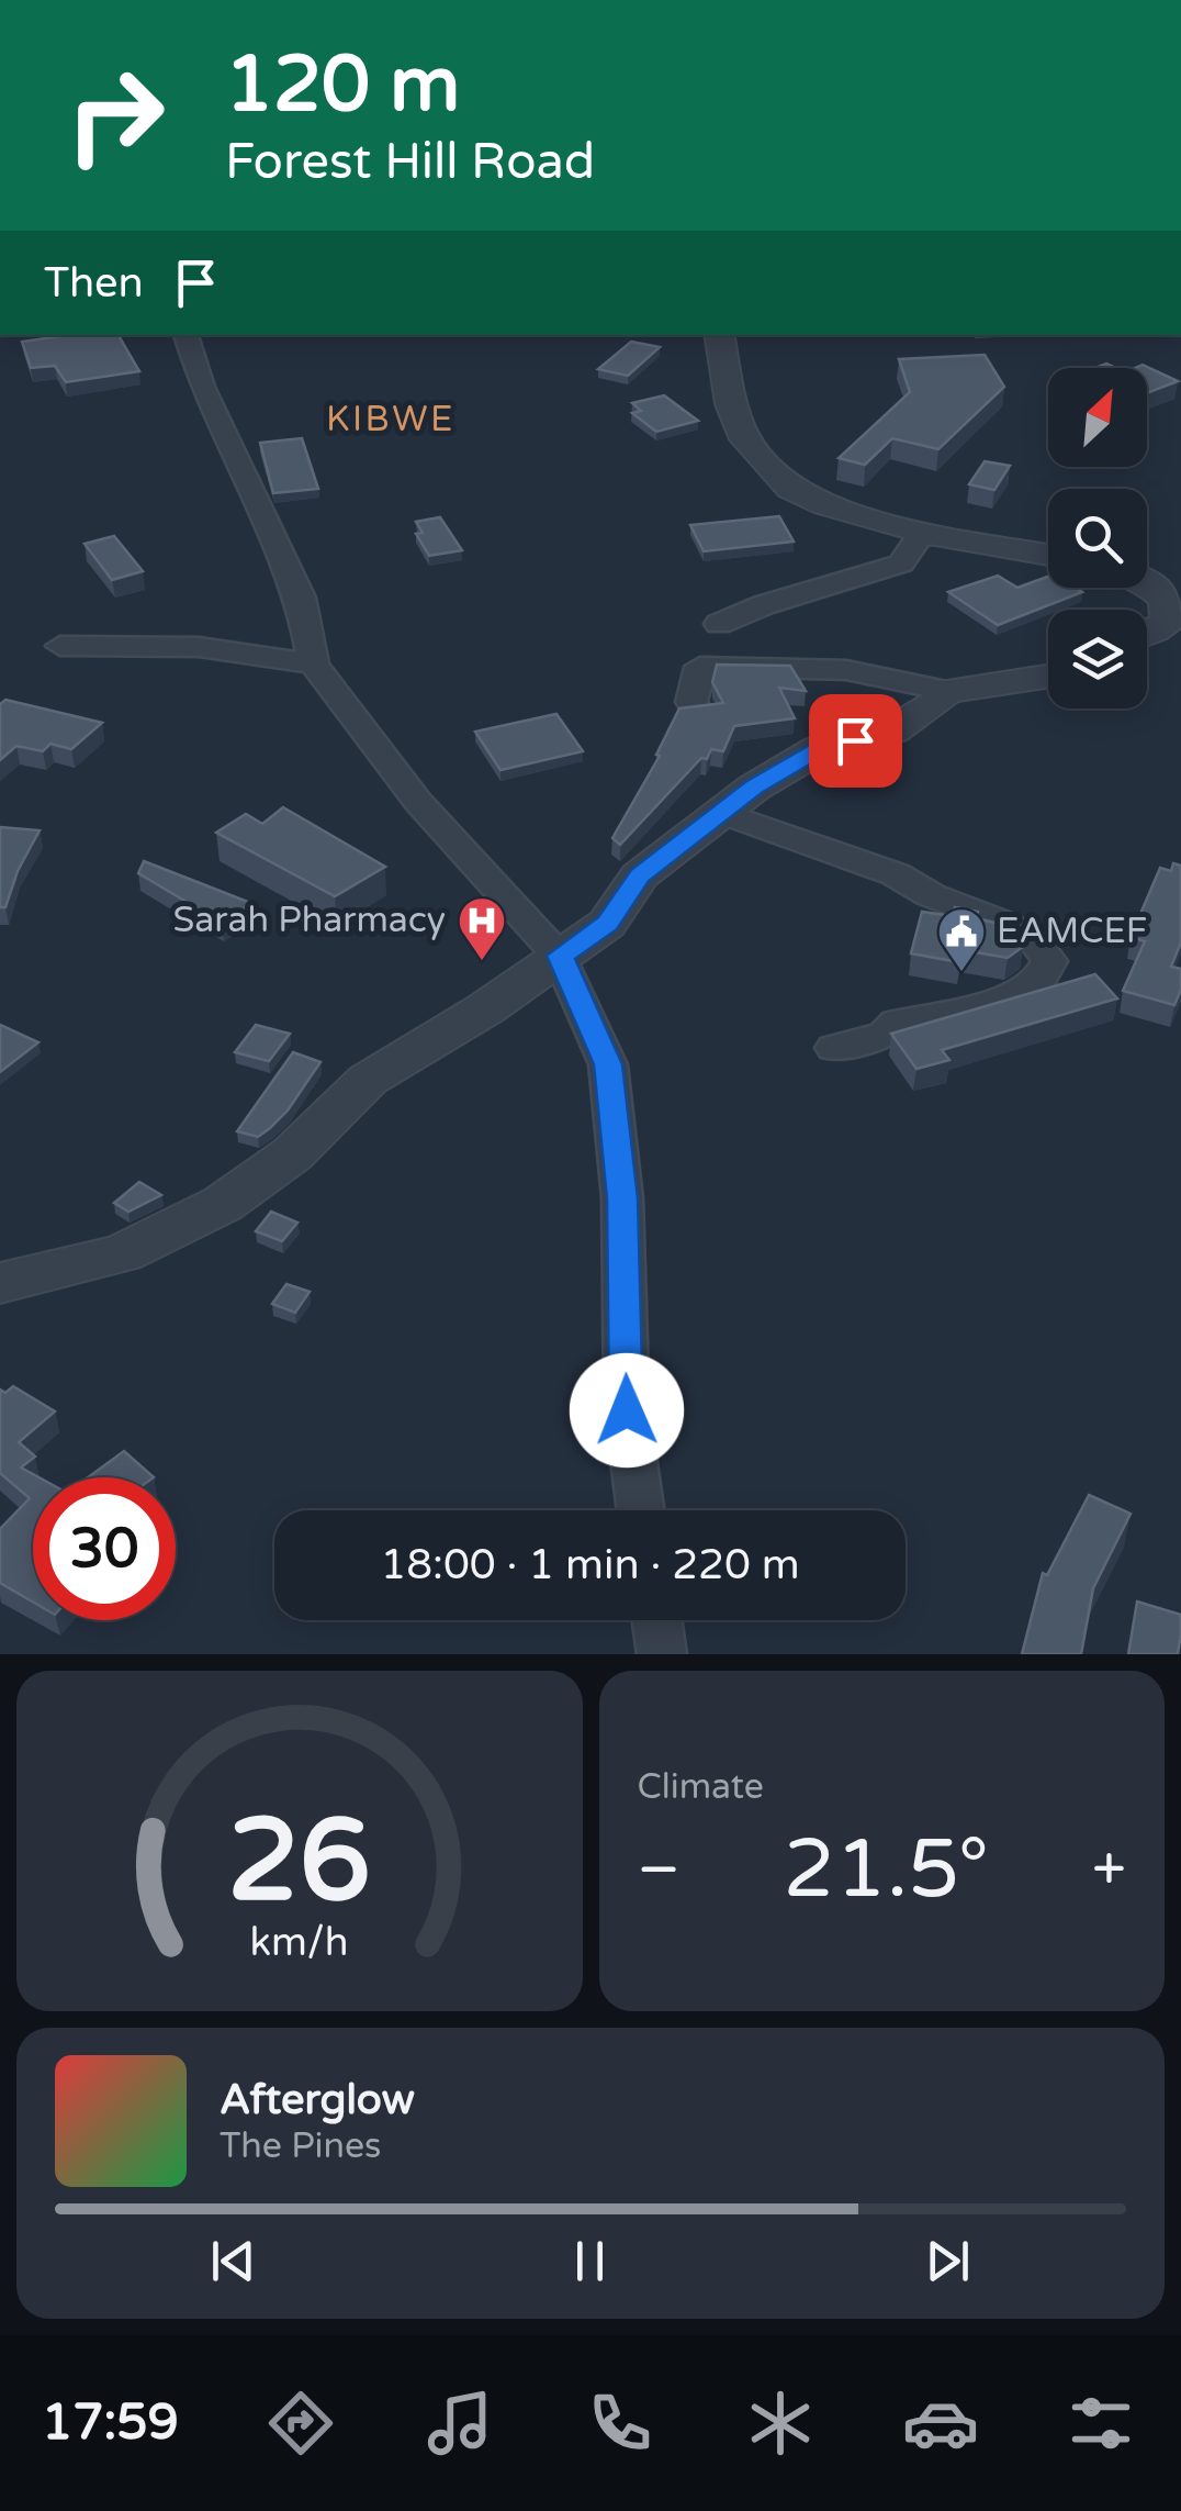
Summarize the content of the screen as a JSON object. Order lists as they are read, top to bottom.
{
  "districts": ["KIBWE"],
  "places": {
    "hospital": ["Sarah Pharmacy"],
    "public building": ["EAMCEF"]
  },
  "north": "top right",
  "page": {
    "turn": ["120 m", "Forest Hill Road"],
    "then": "Then",
    "limit": "30",
    "trip": "18:00 · 1 min · 220 m",
    "tile": "Climate",
    "heat": ["−", "21.5°", "+"],
    "song": ["Afterglow", "The Pines"],
    "tabs": "17:59",
    "gauge": ["26", "km/h"]
  }
}
